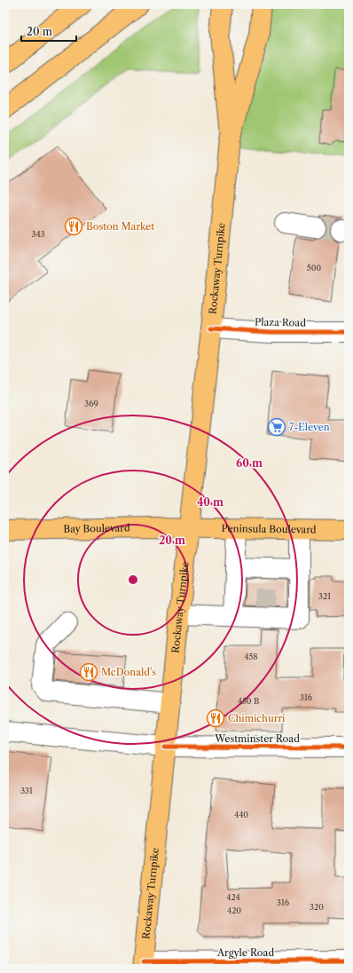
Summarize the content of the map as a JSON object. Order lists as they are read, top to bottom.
{
  "streets": {
    "main road": ["Rockaway Turnpike", "Bay Boulevard", "Peninsula Boulevard"],
    "street": ["Plaza Road", "Westminster Road", "Argyle Road"]
  },
  "crossings": [
    ["Rockaway Turnpike", "Plaza Road"],
    ["Rockaway Turnpike", "Bay Boulevard"],
    ["Rockaway Turnpike", "Peninsula Boulevard"],
    ["Rockaway Turnpike", "Westminster Road"],
    ["Rockaway Turnpike", "Argyle Road"],
    ["Bay Boulevard", "Peninsula Boulevard"]
  ],
  "places": {
    "restaurant": ["Boston Market", "McDonald's", "Chimichurri"],
    "supermarket": ["7-Eleven"]
  },
  "house_numbers": [
    "343",
    "500",
    "369",
    "321",
    "458",
    "316",
    "450 B",
    "331",
    "440",
    "424",
    "316",
    "320",
    "420"
  ],
  "scale_bar": "20 m",
  "rings": ["60 m", "40 m", "20 m"]
}
